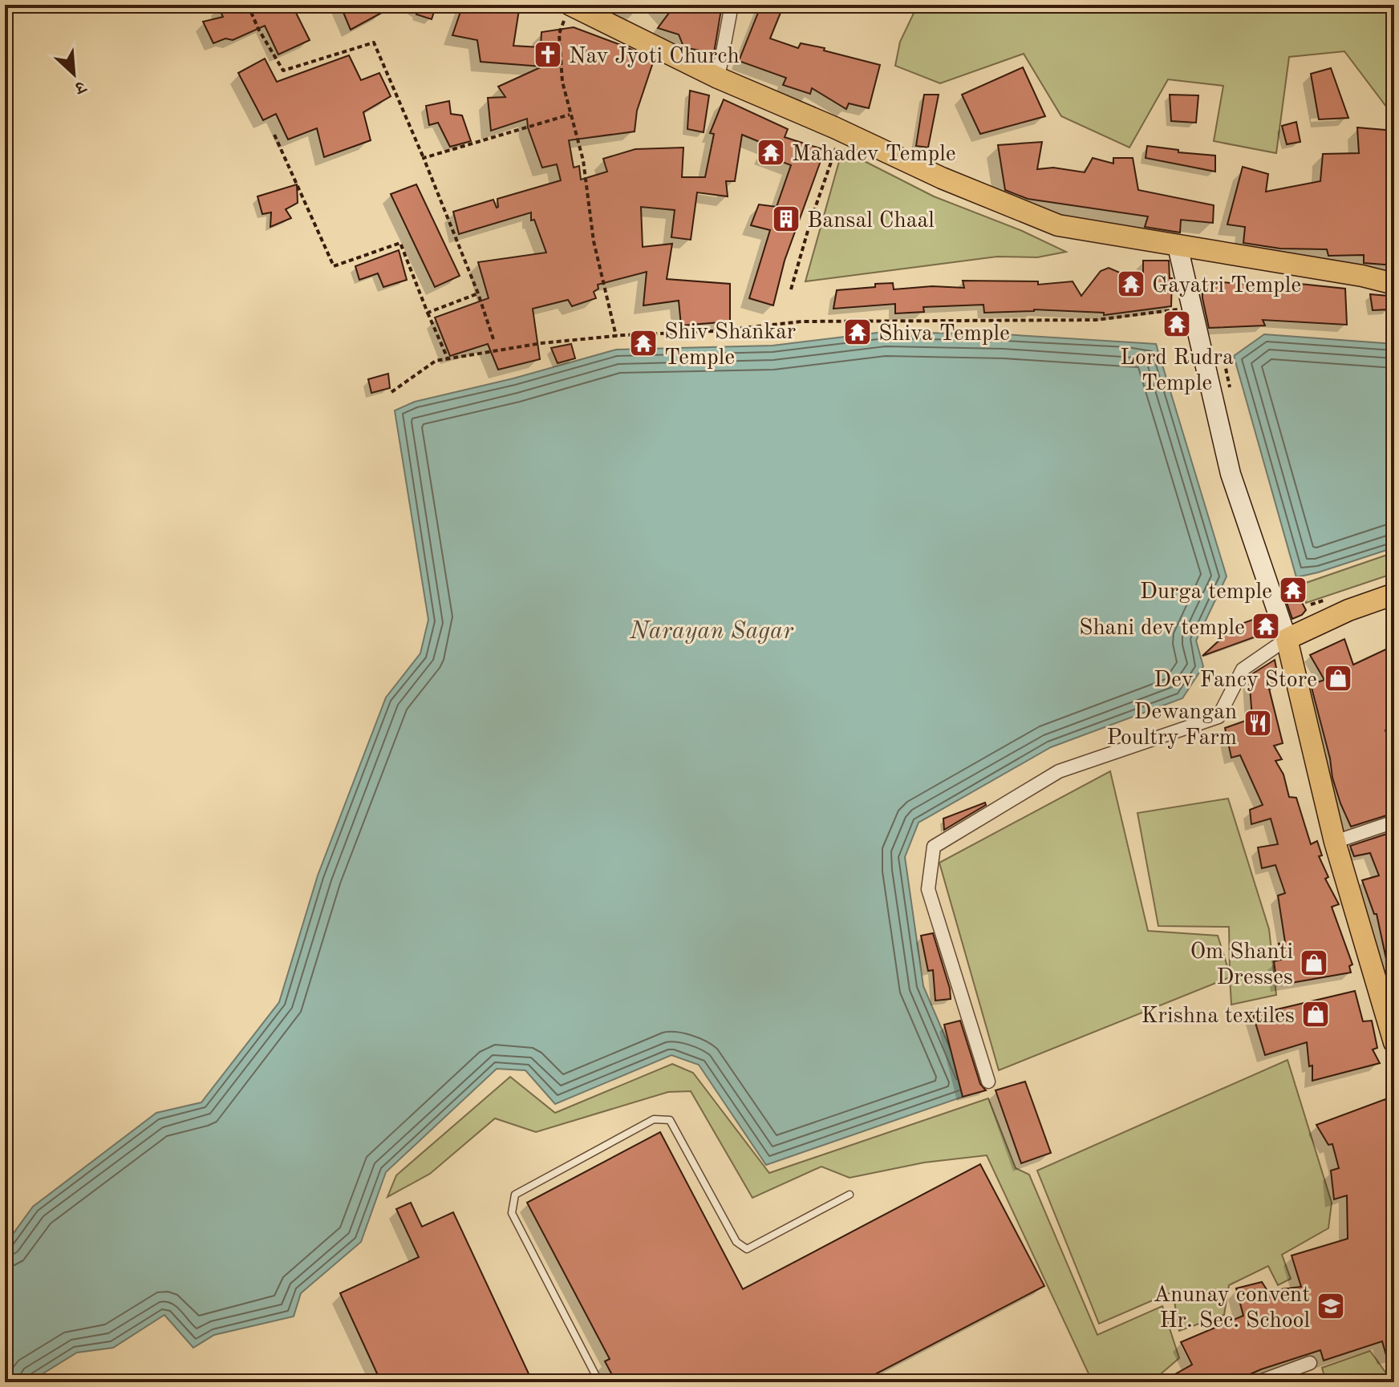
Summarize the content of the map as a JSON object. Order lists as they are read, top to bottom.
{
  "water": ["Narayan Sagar"],
  "places": {
    "church": ["Nav Jyoti Church"],
    "temple": [
      "Mahadev Temple",
      "Gayatri Temple",
      "Lord Rudra Temple",
      "Shiva Temple",
      "Shiv Shankar Temple",
      "Durga temple",
      "Shani dev temple"
    ],
    "building": ["Bansal Chaal"],
    "shop": ["Dev Fancy Store", "Om Shanti Dresses", "Krishna textiles"],
    "restaurant": ["Dewangan Poultry Farm"],
    "school or university": ["Anunay convent Hr. Sec. School"]
  },
  "north": "bottom right"
}
